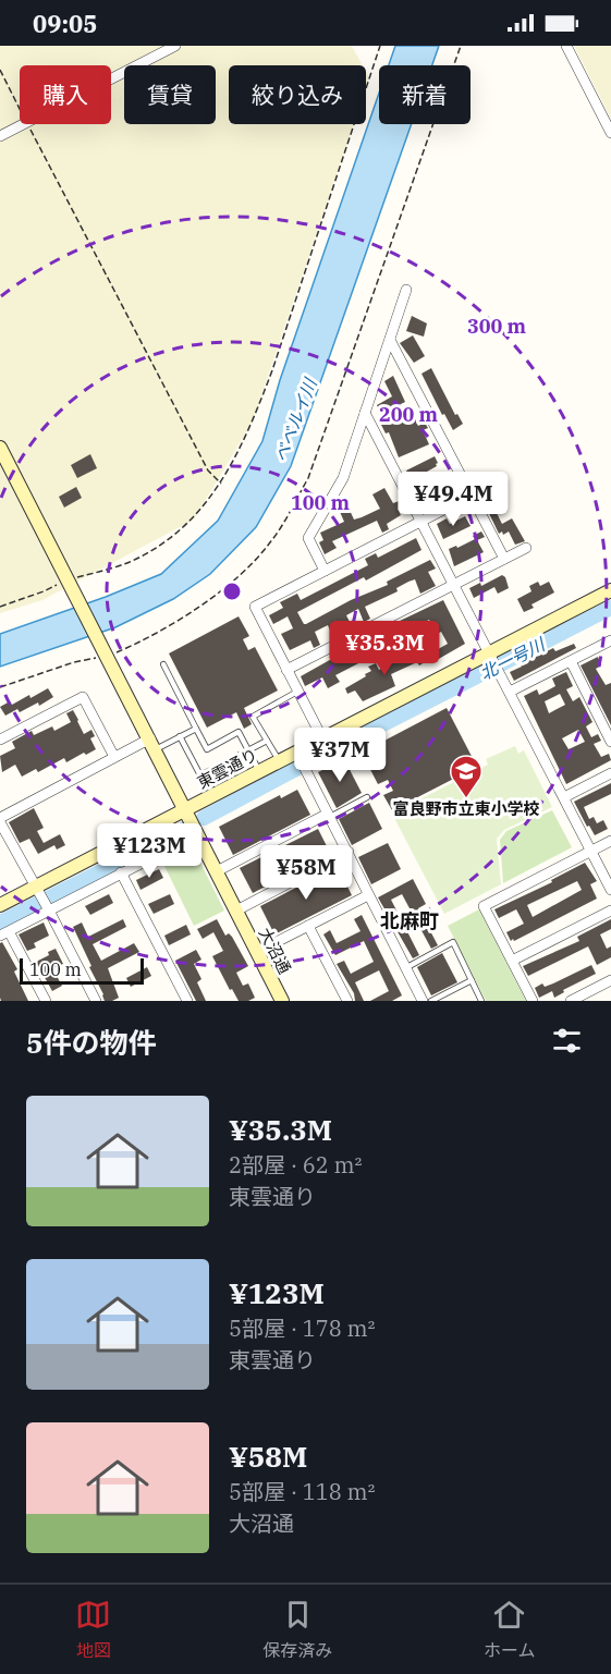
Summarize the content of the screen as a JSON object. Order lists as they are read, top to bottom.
{
  "streets": {
    "street": ["東雲通り", "大沼通"]
  },
  "crossings": [
    ["東雲通り", "大沼通"]
  ],
  "districts": ["北麻町"],
  "water": ["ベベルイ川", "北一号川"],
  "places": {
    "school or university": ["富良野市立東小学校"]
  },
  "scale_bar": "100 m",
  "page": {
    "status": "09:05",
    "chip": [
      "購入",
      "賃貸",
      "絞り込み",
      "新着"
    ],
    "price": [
      "¥49.4M",
      "¥35.3M",
      "¥37M",
      "¥123M",
      "¥58M"
    ],
    "scale": "100 m",
    "heading": "5件の物件",
    "list": [
      {
        "name": "¥35.3M",
        "note": "2部屋 · 62 m² · 東雲通り"
      },
      {
        "name": "¥123M",
        "note": "5部屋 · 178 m² · 東雲通り"
      },
      {
        "name": "¥58M",
        "note": "5部屋 · 118 m² · 大沼通"
      }
    ],
    "tabs": ["地図", "保存済み", "ホーム"]
  },
  "rings": ["300 m", "200 m", "100 m"]
}
